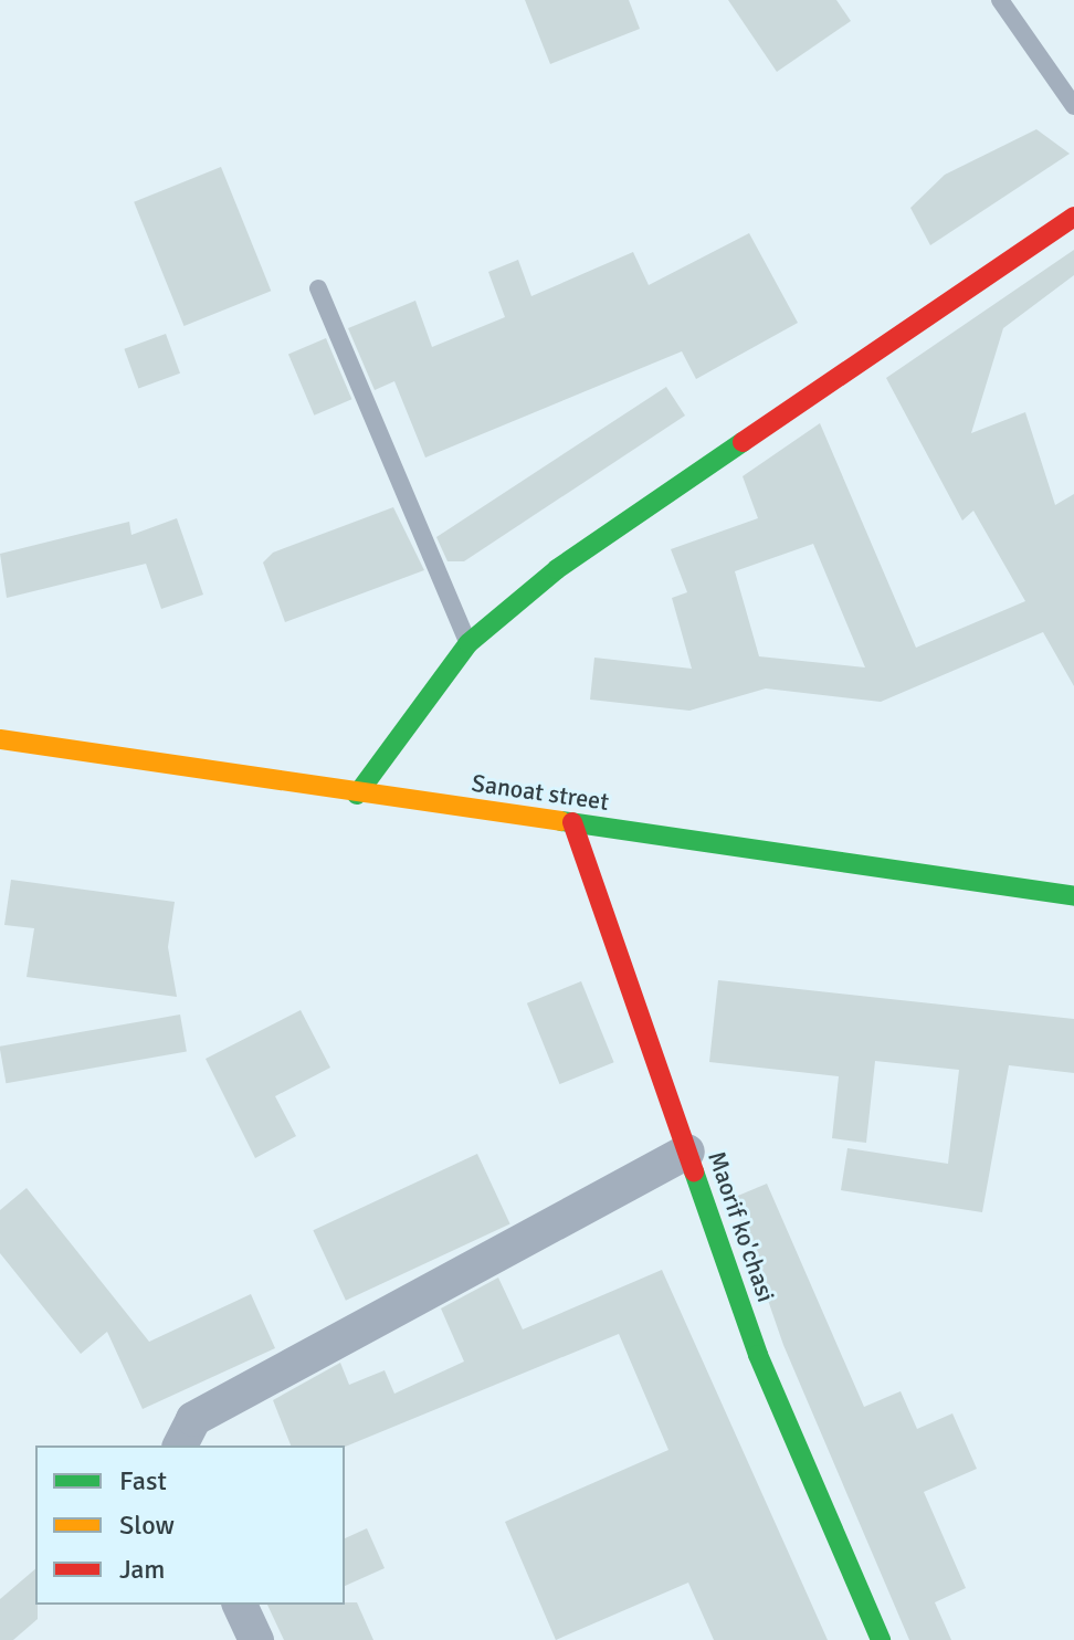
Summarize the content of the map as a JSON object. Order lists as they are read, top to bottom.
{
  "streets": {
    "street": ["Sanoat street", "Maorif ko'chasi"]
  },
  "crossings": [
    ["Sanoat street", "Maorif ko'chasi"]
  ],
  "legend": ["Fast", "Slow", "Jam"]
}
